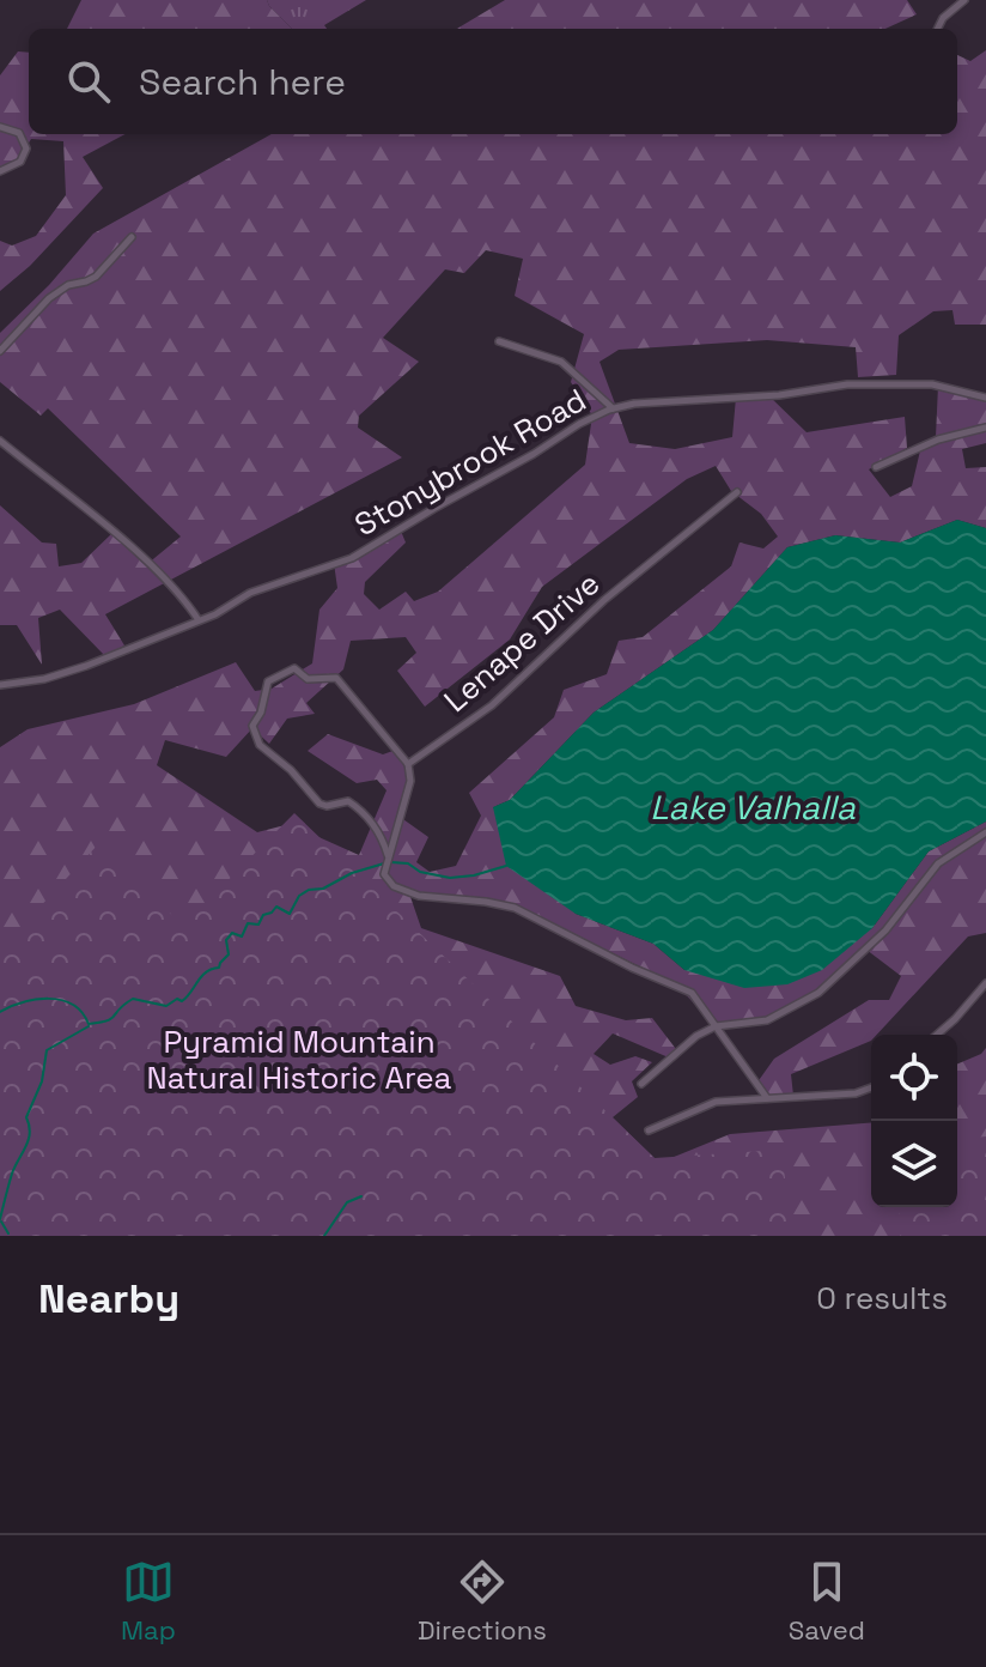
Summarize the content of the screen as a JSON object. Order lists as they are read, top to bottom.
{
  "streets": {
    "street": ["Stonybrook Road", "Lenape Drive"]
  },
  "water": ["Lake Valhalla"],
  "parks": ["Pyramid Mountain Natural Historic Area"],
  "page": {
    "search": "Search here",
    "heading": ["Nearby", "0 results"],
    "nav": ["Map", "Directions", "Saved"]
  }
}
